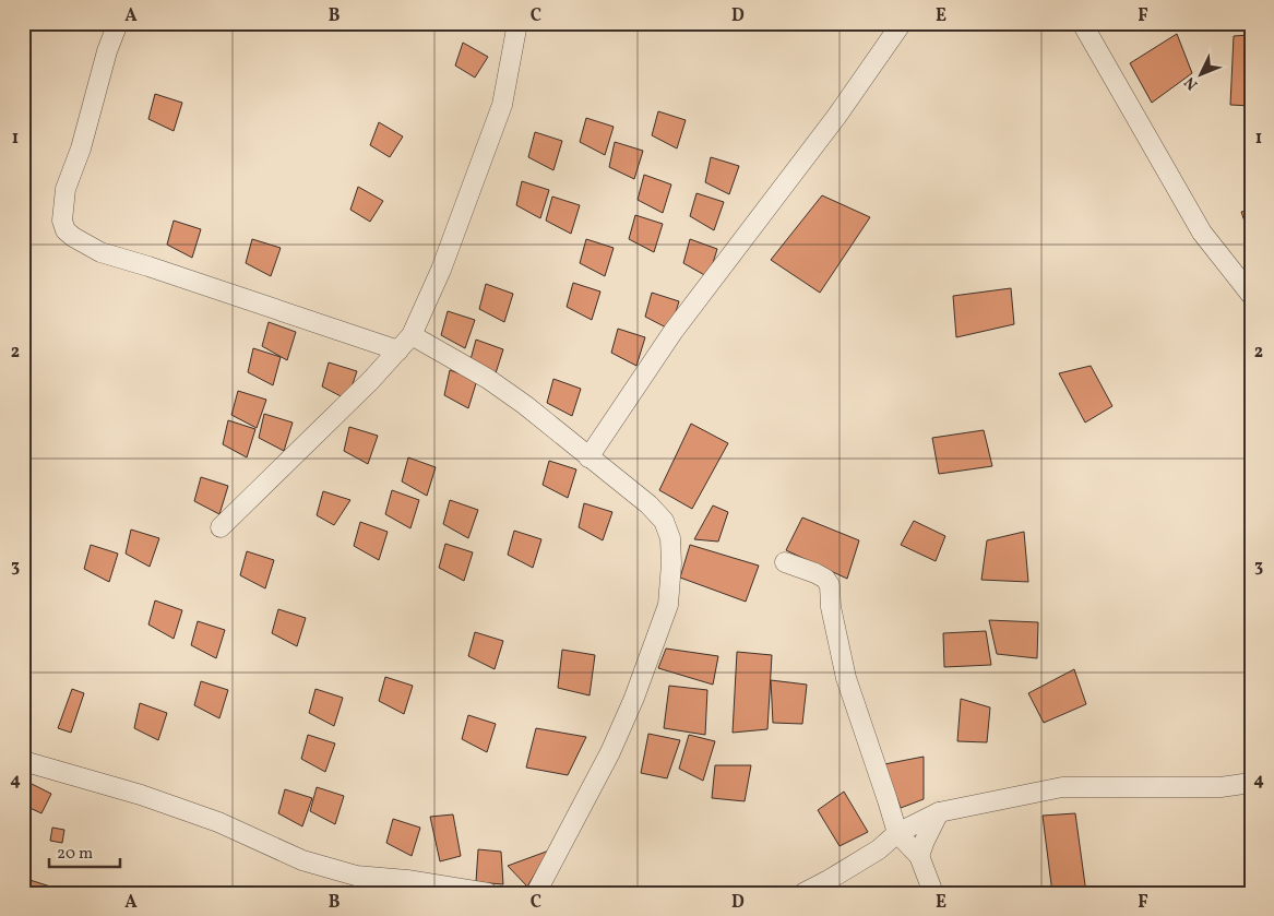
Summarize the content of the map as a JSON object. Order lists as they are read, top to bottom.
{
  "scale_bar": "20 m",
  "north": "bottom left",
  "grid": {
    "columns": [
      "A",
      "B",
      "C",
      "D",
      "E",
      "F"
    ],
    "rows": [
      "1",
      "2",
      "3",
      "4"
    ]
  }
}
